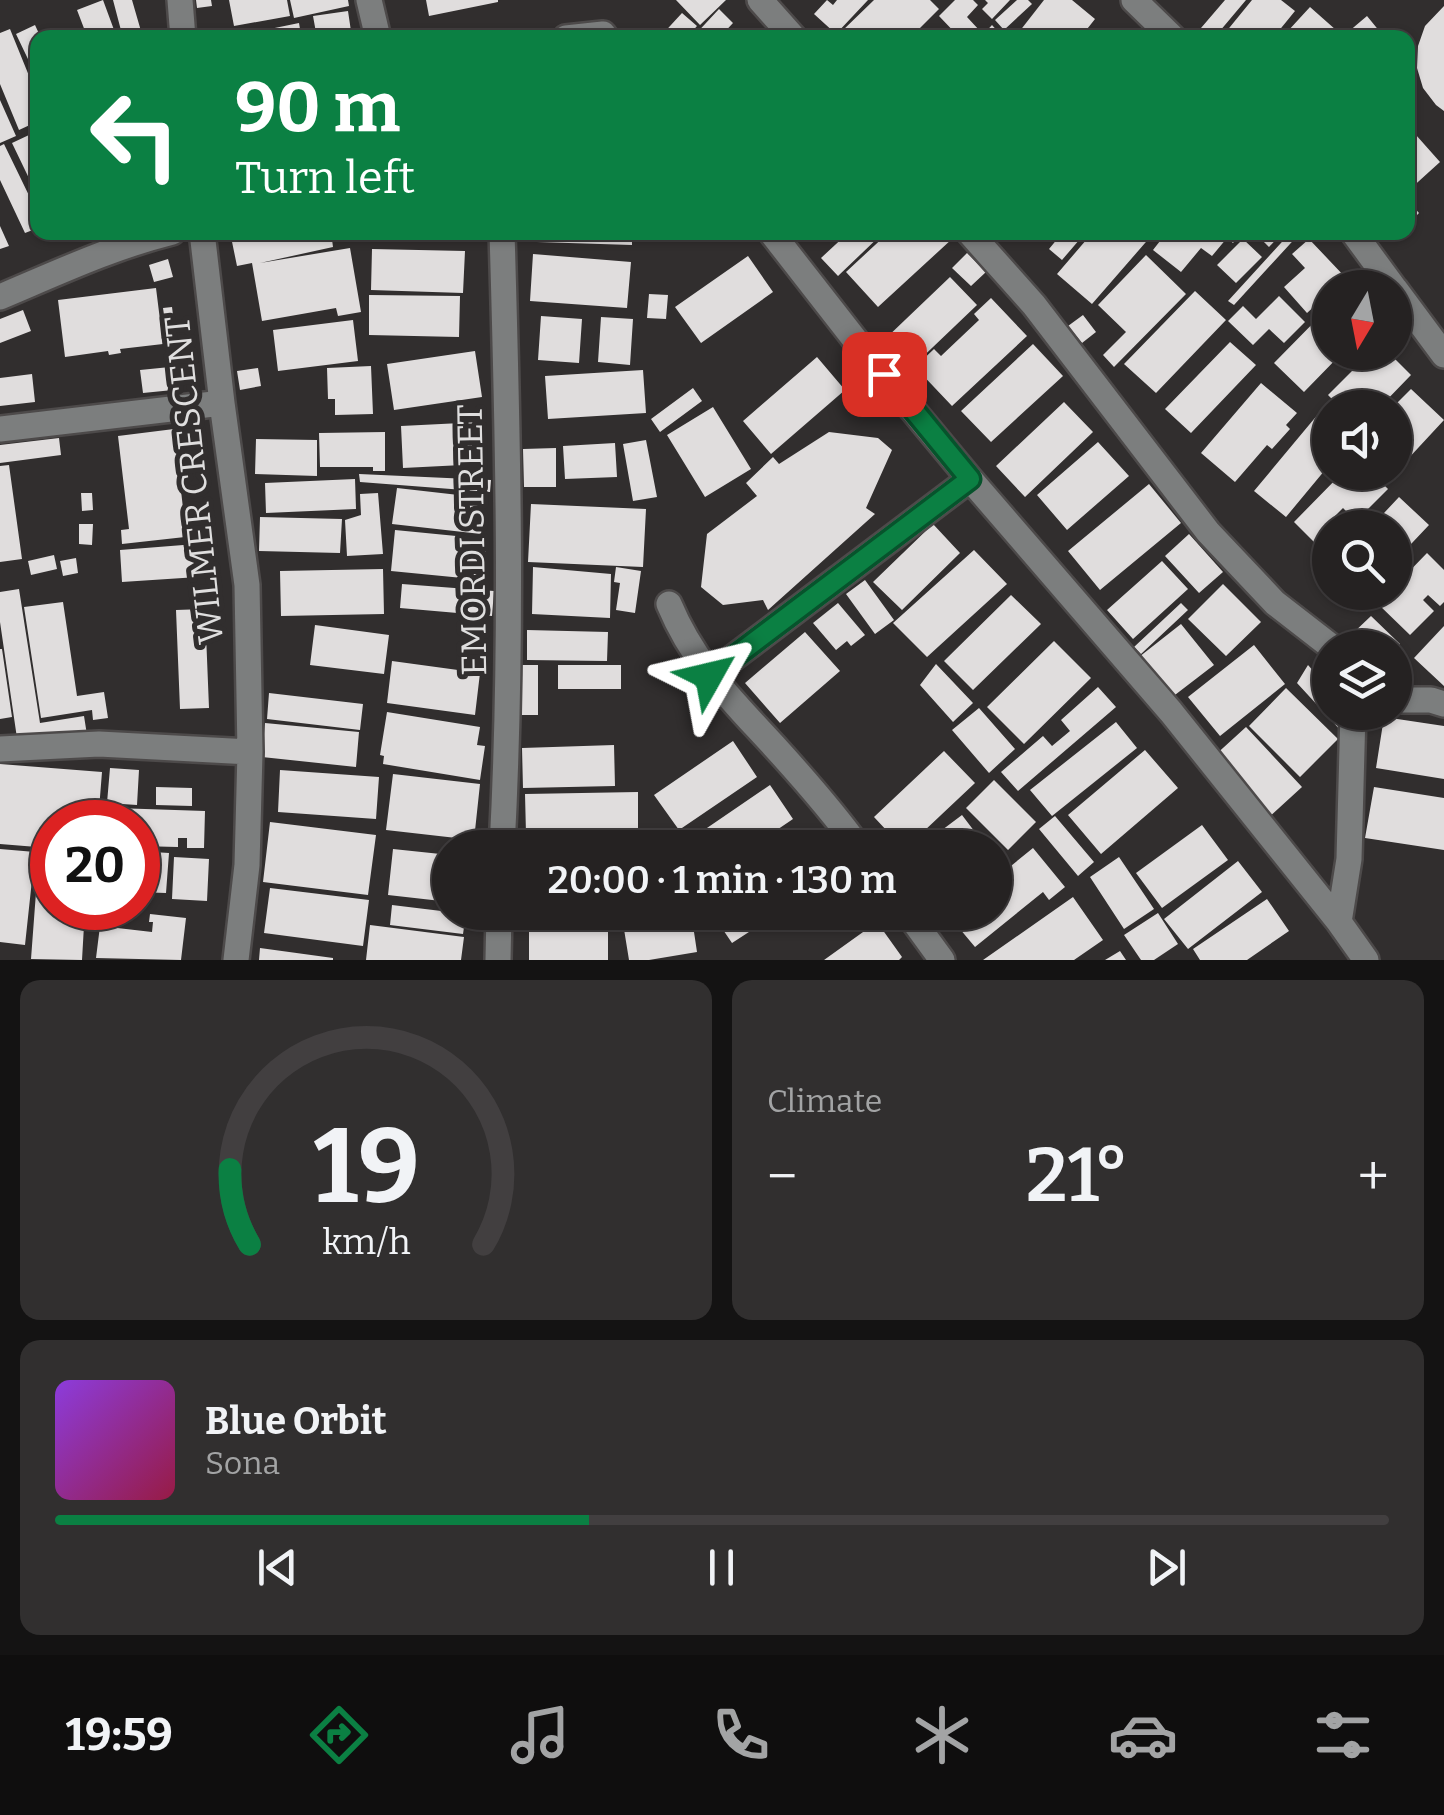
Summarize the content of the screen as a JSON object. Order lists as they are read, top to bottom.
{
  "streets": {
    "street": ["WILMER CRESCENT", "EMORDI STREET"]
  },
  "north": "bottom",
  "page": {
    "turn": ["90 m", "Turn left"],
    "limit": "20",
    "trip": "20:00 · 1 min · 130 m",
    "tile": "Climate",
    "heat": ["−", "21°", "+"],
    "song": ["Blue Orbit", "Sona"],
    "tabs": "19:59",
    "gauge": ["19", "km/h"]
  }
}
